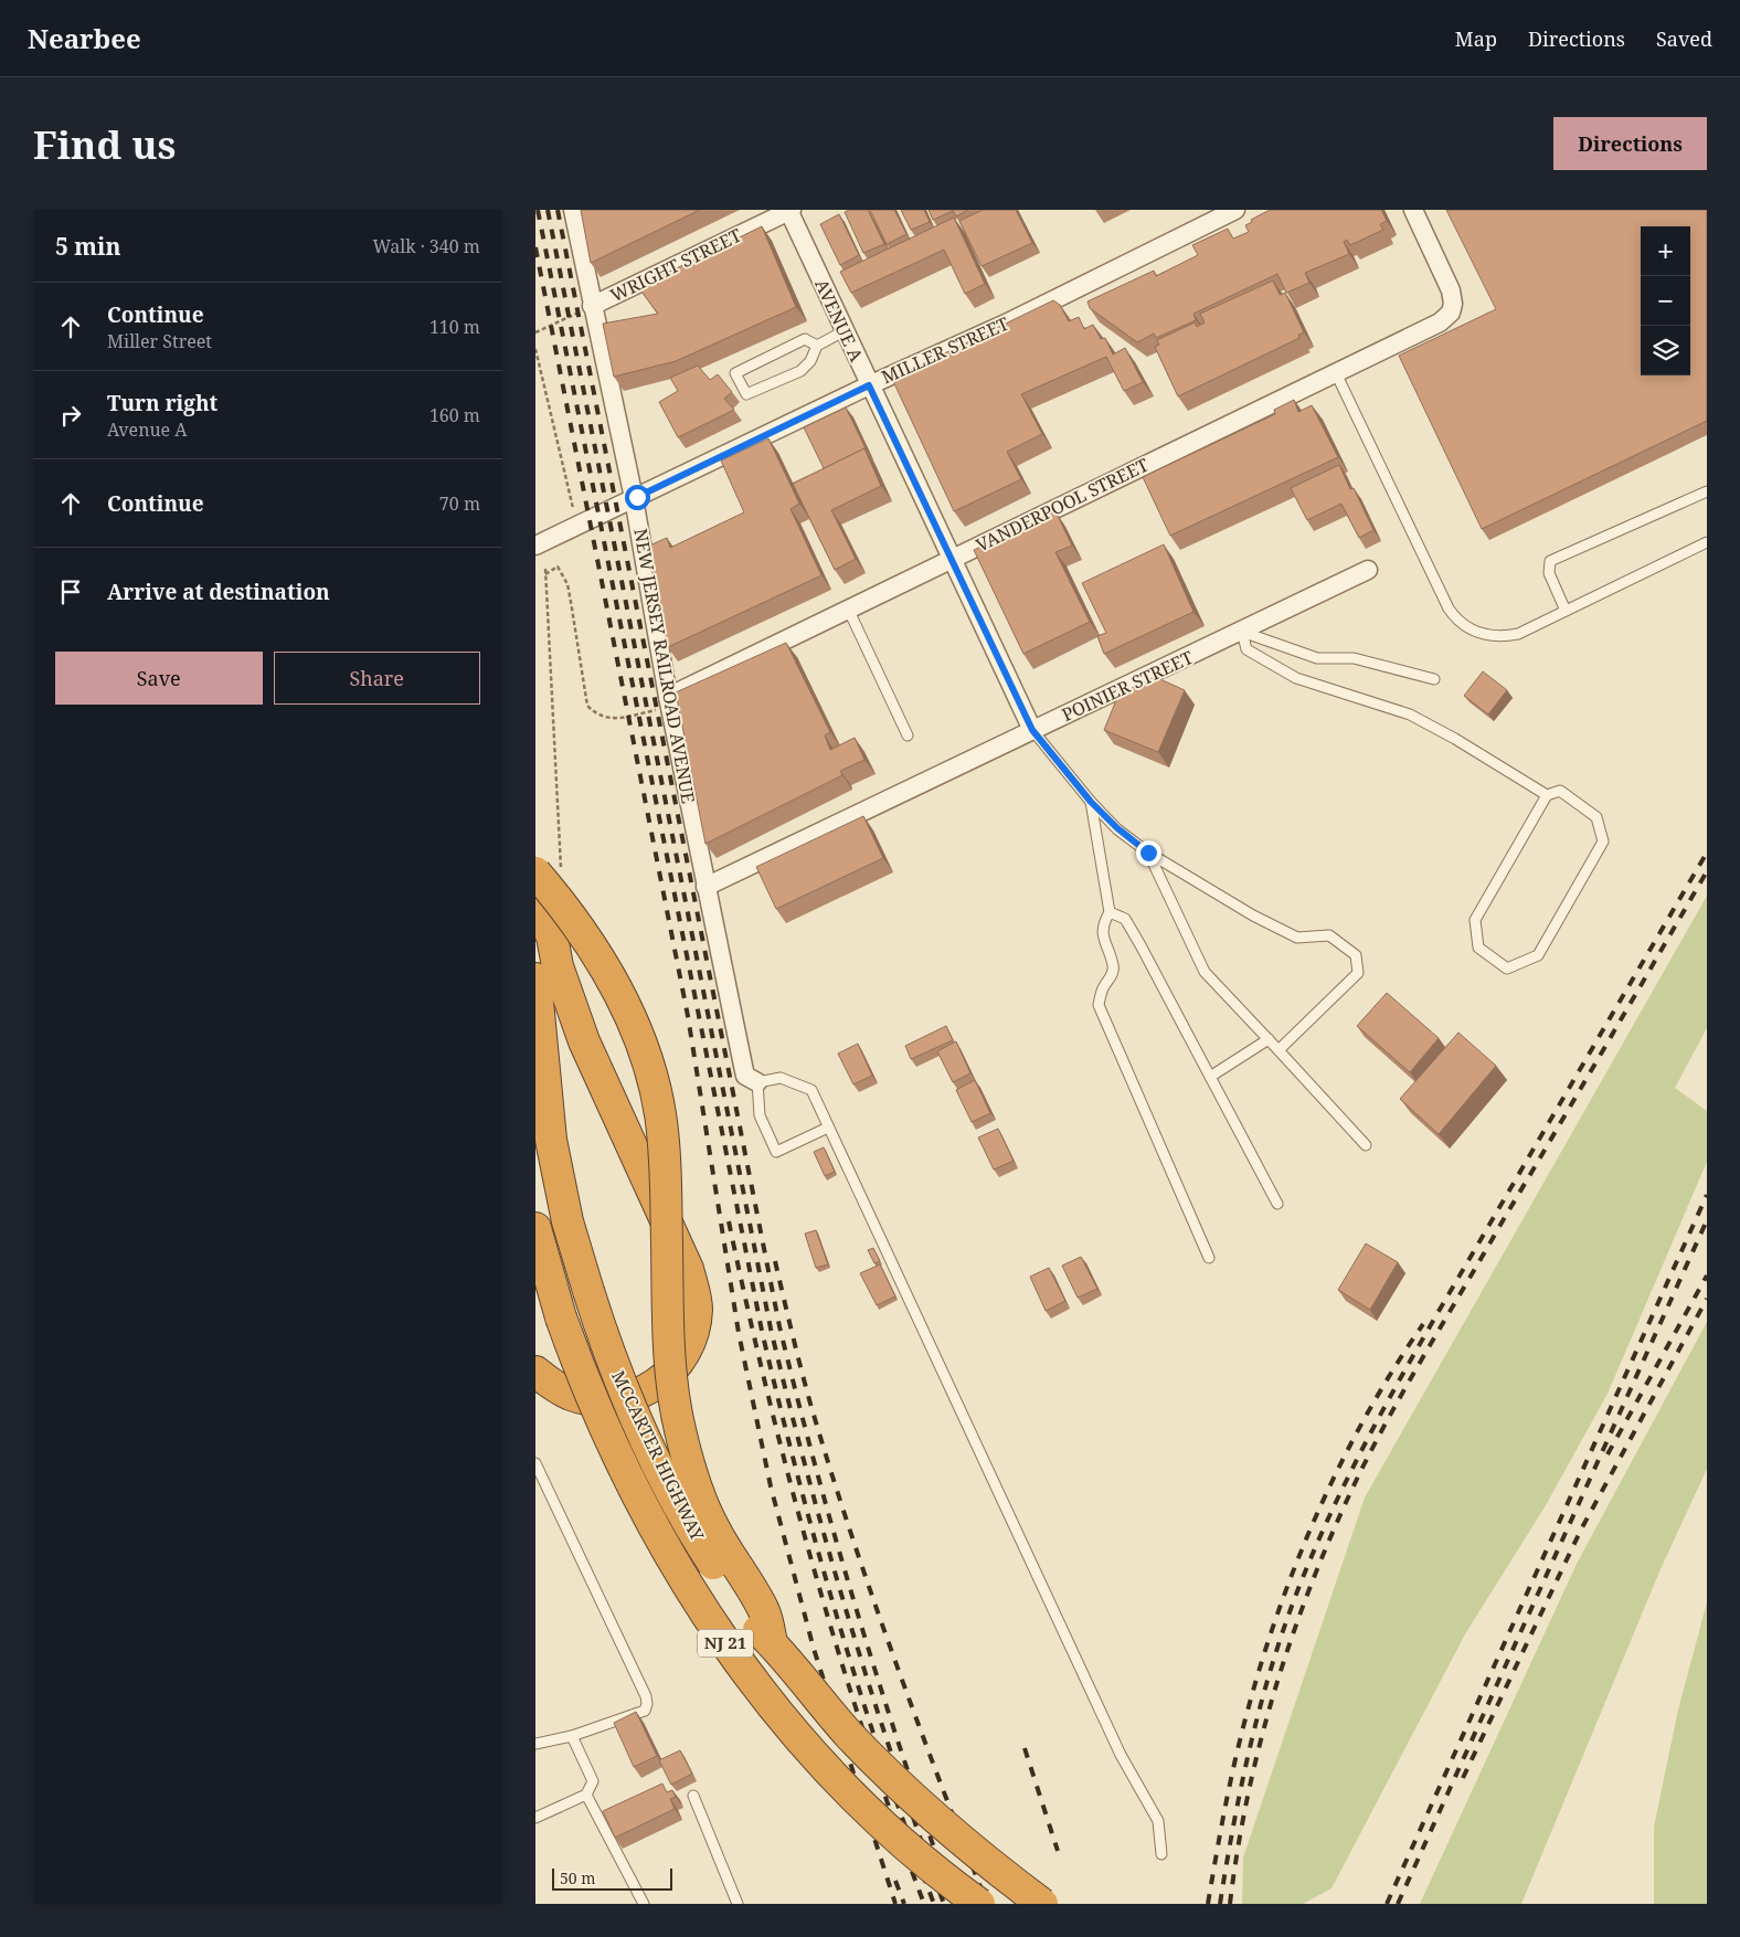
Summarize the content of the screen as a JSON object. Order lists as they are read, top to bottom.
{
  "streets": {
    "highway": ["MCCARTER HIGHWAY", "NJ 21"],
    "street": [
      "WRIGHT STREET",
      "AVENUE A",
      "MILLER STREET",
      "VANDERPOOL STREET",
      "NEW JERSEY RAILROAD AVENUE",
      "POINIER STREET"
    ]
  },
  "crossings": [
    ["WRIGHT STREET", "AVENUE A"],
    ["WRIGHT STREET", "NEW JERSEY RAILROAD AVENUE"],
    ["AVENUE A", "MILLER STREET"],
    ["AVENUE A", "VANDERPOOL STREET"],
    ["AVENUE A", "POINIER STREET"],
    ["MILLER STREET", "NEW JERSEY RAILROAD AVENUE"],
    ["VANDERPOOL STREET", "NEW JERSEY RAILROAD AVENUE"],
    ["NEW JERSEY RAILROAD AVENUE", "POINIER STREET"]
  ],
  "scale_bar": "50 m",
  "page": {
    "header": "Nearbee",
    "nav": ["Map", "Directions", "Saved"],
    "buttons": [
      "Directions",
      ["Save", "Share"]
    ],
    "title": "Find us",
    "heading": ["5 min", "Walk · 340 m"],
    "map_buttons": ["+", "−"],
    "list": [
      ["Continue", "Miller Street", "110 m"],
      ["Turn right", "Avenue A", "160 m"],
      ["Continue", "70 m"],
      "Arrive at destination"
    ],
    "scale": "50 m"
  }
}
